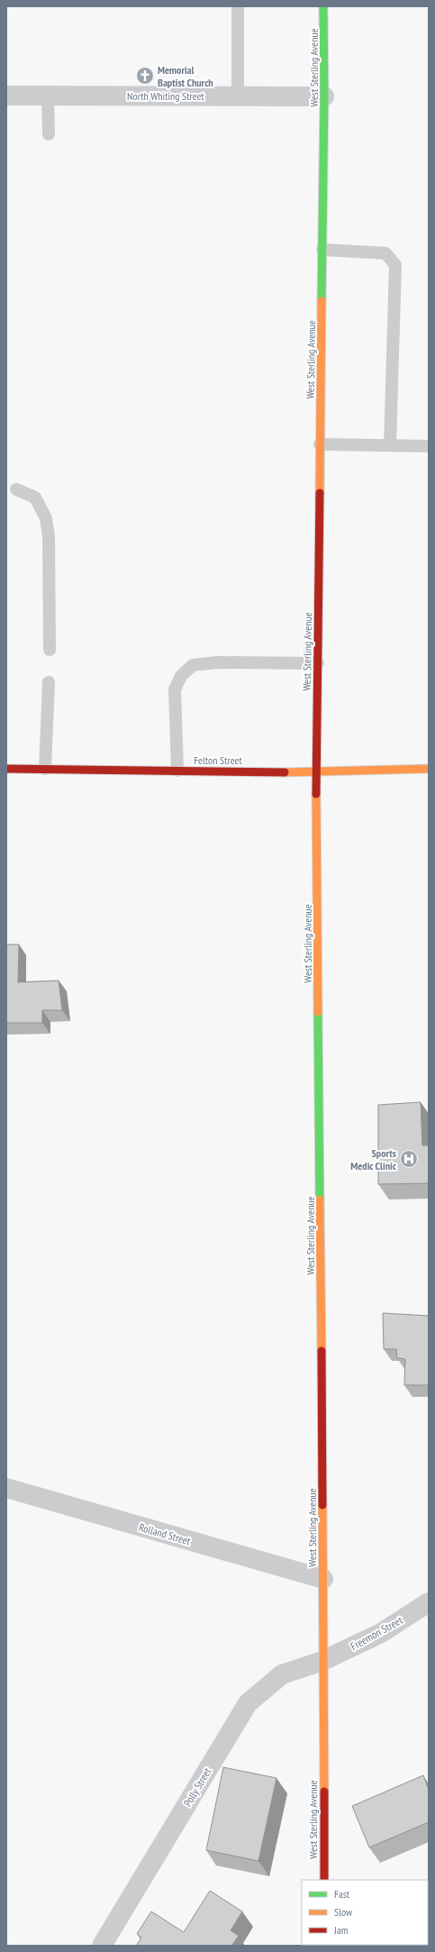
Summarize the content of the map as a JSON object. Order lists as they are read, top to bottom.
{
  "streets": {
    "main road": ["West Sterling Avenue", "Felton Street"],
    "street": [
      "North Whiting Street",
      "Rolland Street",
      "Freemon Street",
      "Polly Street"
    ]
  },
  "crossings": [
    ["West Sterling Avenue", "North Whiting Street"],
    ["West Sterling Avenue", "Felton Street"],
    ["West Sterling Avenue", "Rolland Street"],
    ["West Sterling Avenue", "Freemon Street"],
    ["West Sterling Avenue", "Polly Street"],
    ["Freemon Street", "Polly Street"]
  ],
  "places": {
    "church": ["Memorial Baptist Church"],
    "hospital": ["Sports Medic Clinic"]
  },
  "legend": ["Fast", "Slow", "Jam"]
}
